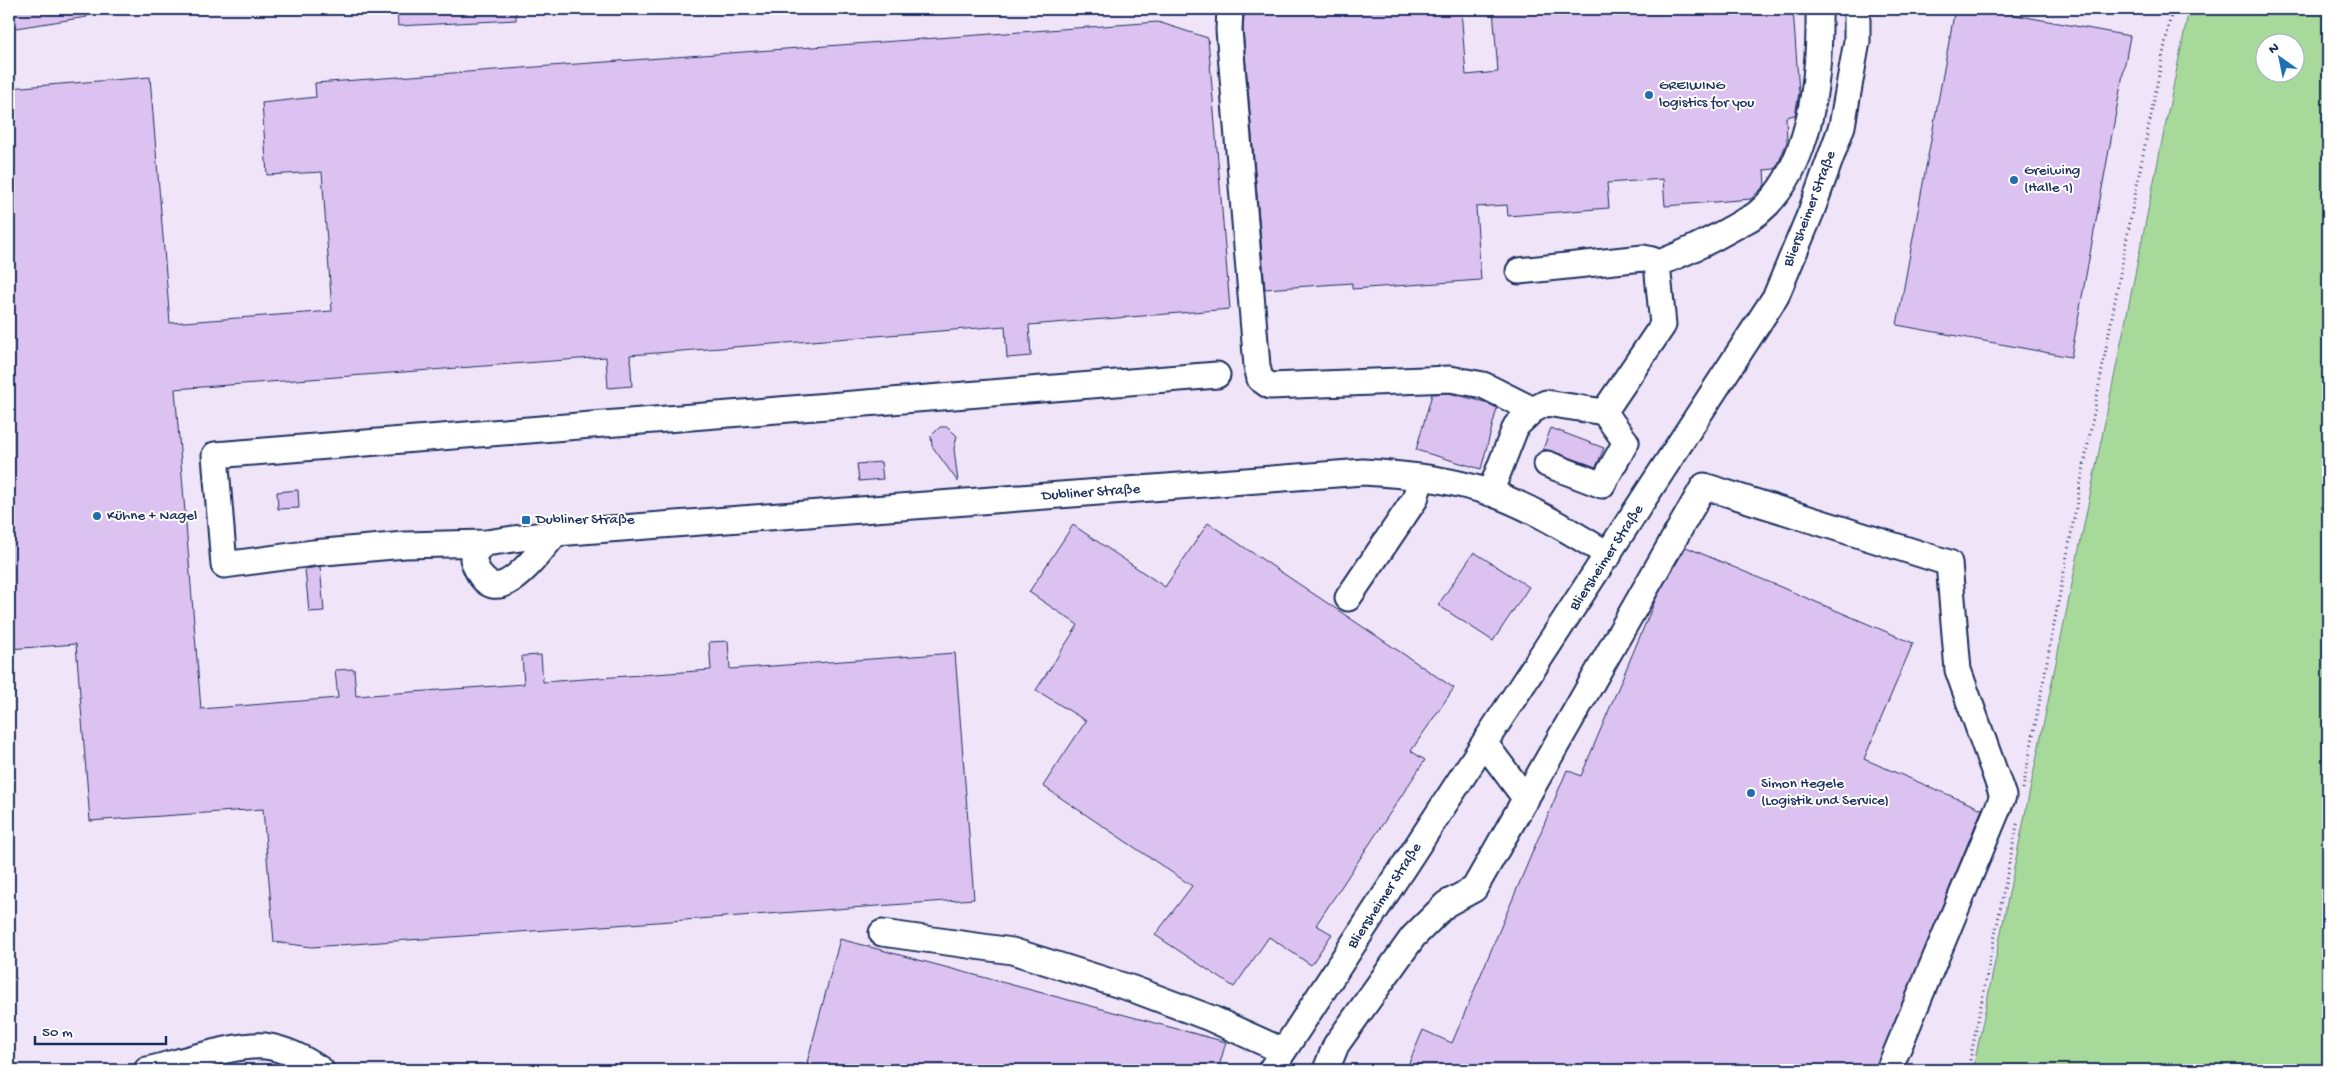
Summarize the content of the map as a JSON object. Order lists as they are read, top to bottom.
{
  "streets": {
    "street": ["Bliersheimer Straße", "Dubliner Straße"]
  },
  "crossings": [
    ["Bliersheimer Straße", "Dubliner Straße"]
  ],
  "places": {
    "other": [
      "GREIWING logistics for you",
      "Greiwing (Halle 1)",
      "Kühne + Nagel",
      "Simon Hegele (Logistik und Service)"
    ],
    "transit": ["Dubliner Straße"]
  },
  "scale_bar": "50 m",
  "north": "top left"
}
